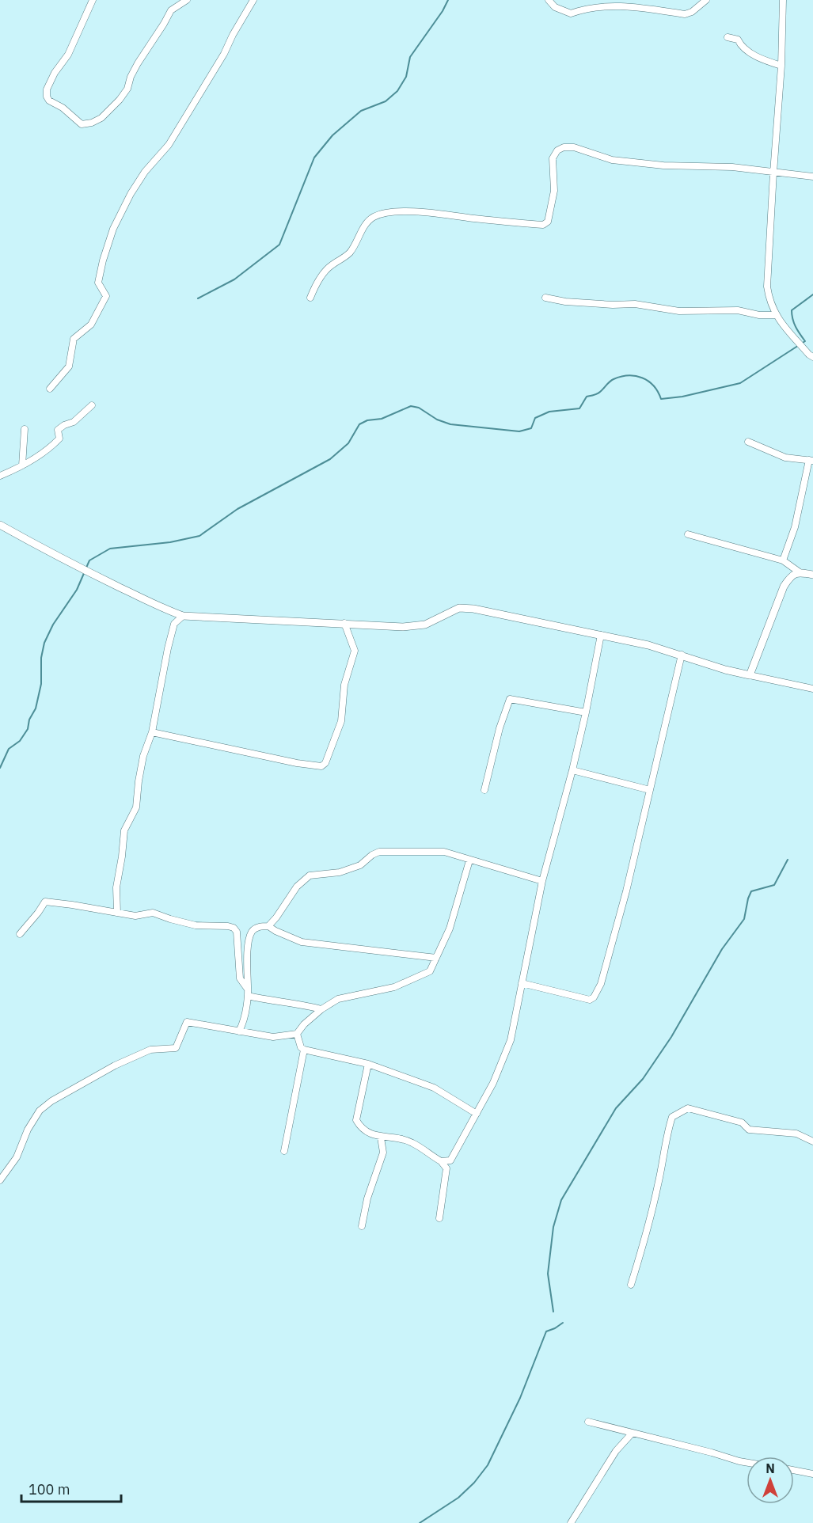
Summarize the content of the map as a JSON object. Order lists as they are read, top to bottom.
{
  "scale_bar": "100 m",
  "north": "top"
}
